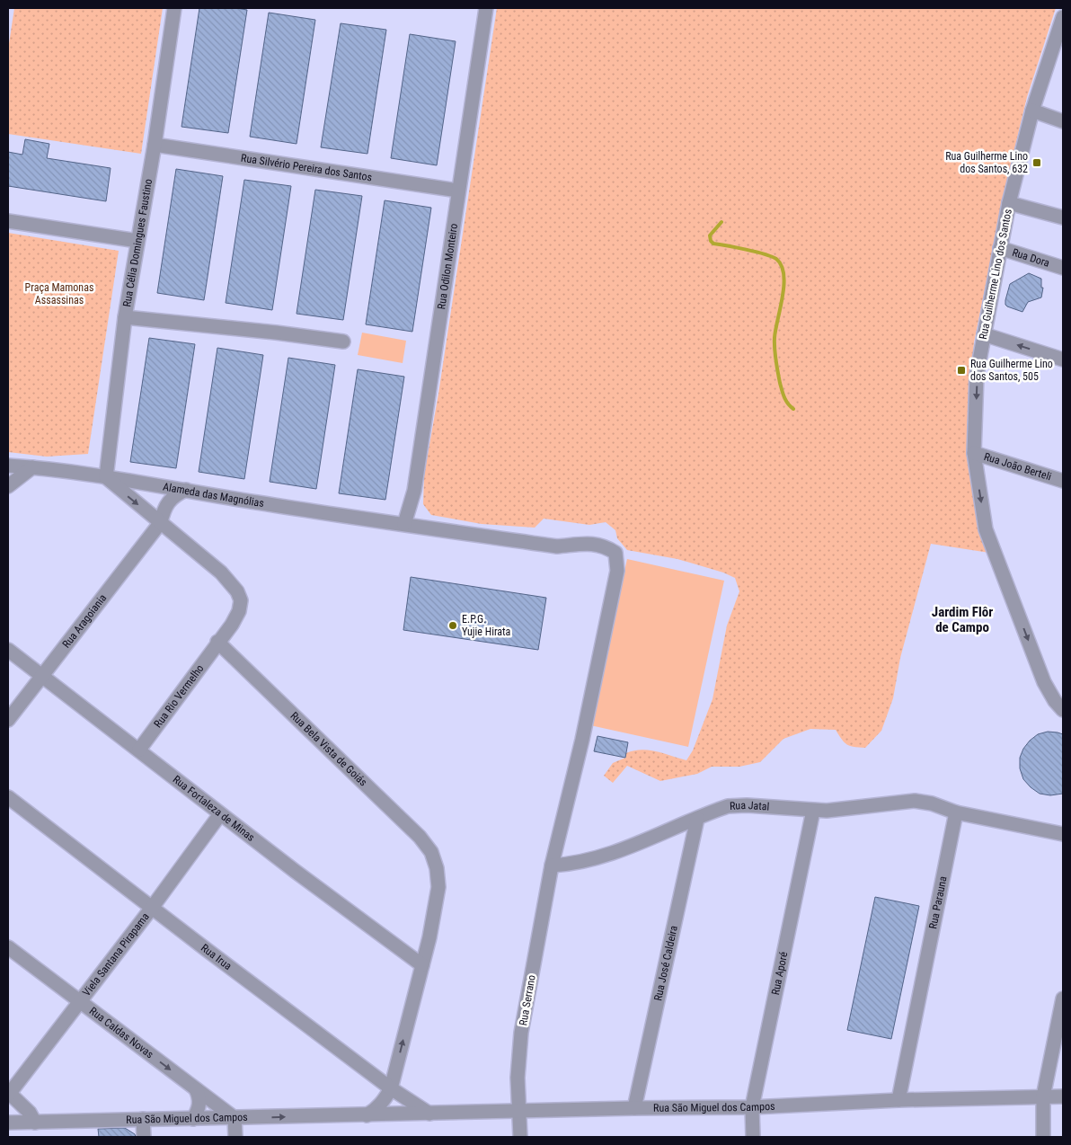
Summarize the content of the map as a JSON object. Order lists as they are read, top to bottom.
{
  "streets": {
    "street": [
      "Rua Silvério Pereira dos Santos",
      "Rua Célia Domingues Faustino",
      "Rua Dora",
      "Rua Odilon Monteiro",
      "Rua Guilherme Lino dos Santos",
      "Rua João Berteli",
      "Alameda das Magnólias",
      "Rua Aragoiania",
      "Rua Rio Vermelho",
      "Rua Bela Vista de Goiás",
      "Rua Jatal",
      "Rua Fortaleza de Minas",
      "Rua Parauna",
      "Viela Santana Pirapama",
      "Rua Irua",
      "Rua José Caldeira",
      "Rua Aporé",
      "Rua Serrano",
      "Rua Caldas Novas",
      "Rua São Miguel dos Campos"
    ]
  },
  "crossings": [
    ["Rua Silvério Pereira dos Santos", "Rua Célia Domingues Faustino"],
    ["Rua Silvério Pereira dos Santos", "Rua Odilon Monteiro"],
    ["Rua Célia Domingues Faustino", "Alameda das Magnólias"],
    ["Rua Dora", "Rua Guilherme Lino dos Santos"],
    ["Rua Odilon Monteiro", "Alameda das Magnólias"],
    ["Rua Guilherme Lino dos Santos", "Rua João Berteli"],
    ["Alameda das Magnólias", "Rua Aragoiania"],
    ["Alameda das Magnólias", "Rua Jatal"],
    ["Alameda das Magnólias", "Rua Serrano"],
    ["Rua Aragoiania", "Rua Fortaleza de Minas"],
    ["Rua Rio Vermelho", "Rua Bela Vista de Goiás"],
    ["Rua Rio Vermelho", "Rua Fortaleza de Minas"],
    ["Rua Bela Vista de Goiás", "Rua Fortaleza de Minas"],
    ["Rua Bela Vista de Goiás", "Rua Irua"],
    ["Rua Jatal", "Rua Parauna"],
    ["Rua Jatal", "Rua José Caldeira"],
    ["Rua Jatal", "Rua Aporé"],
    ["Rua Jatal", "Rua Serrano"],
    ["Rua Fortaleza de Minas", "Viela Santana Pirapama"],
    ["Rua Parauna", "Rua São Miguel dos Campos"],
    ["Viela Santana Pirapama", "Rua Irua"],
    ["Viela Santana Pirapama", "Rua Caldas Novas"],
    ["Rua Irua", "Rua São Miguel dos Campos"],
    ["Rua José Caldeira", "Rua São Miguel dos Campos"],
    ["Rua Aporé", "Rua São Miguel dos Campos"],
    ["Rua Serrano", "Rua São Miguel dos Campos"],
    ["Rua Caldas Novas", "Rua São Miguel dos Campos"]
  ],
  "one_way": ["Rua Guilherme Lino dos Santos", "Rua Caldas Novas"],
  "districts": ["Jardim Flôr de Campo"],
  "parks": ["Praça Mamonas Assassinas"],
  "places": {
    "transit": ["Rua Guilherme Lino dos Santos, 632", "Rua Guilherme Lino dos Santos, 505"],
    "other": ["E.P.G. Yujie Hirata"]
  }
}
